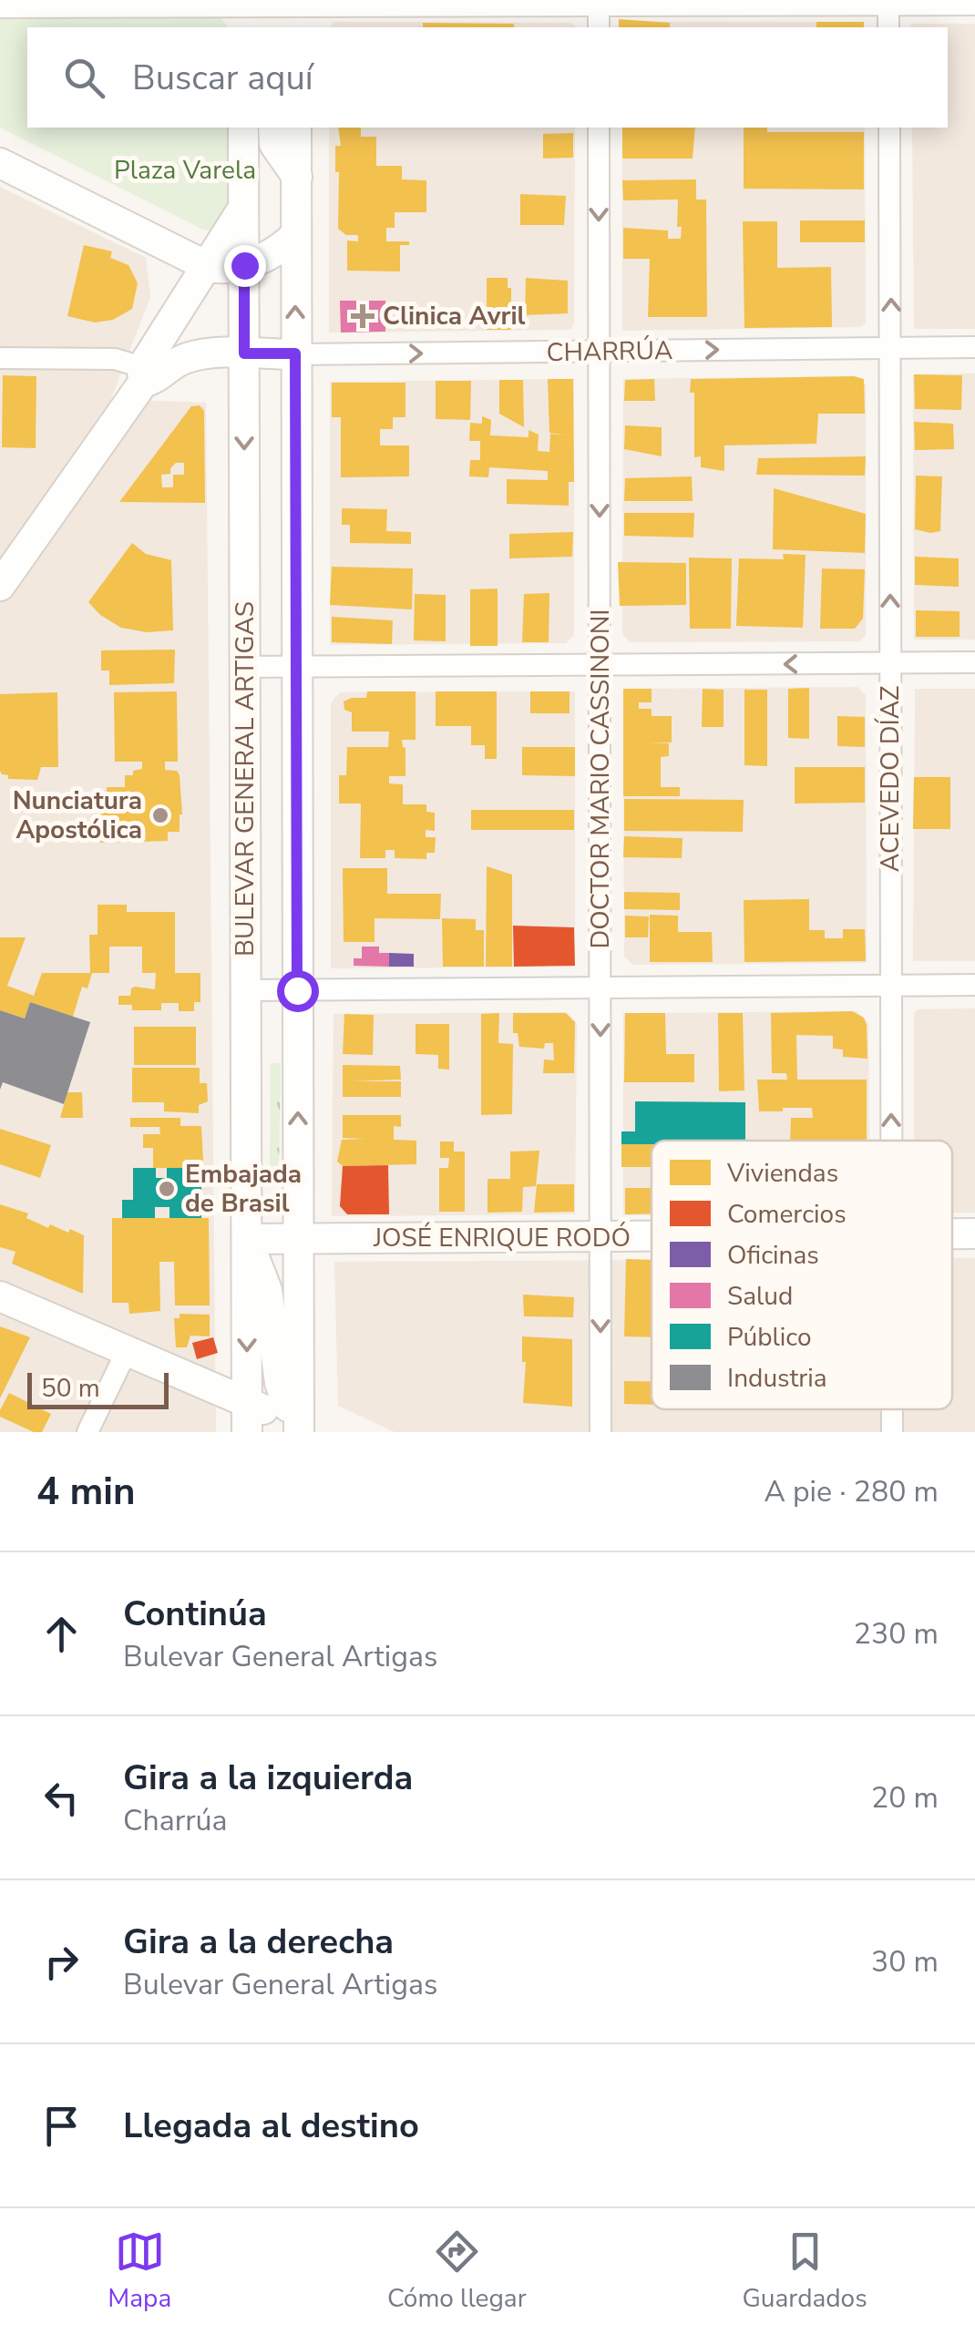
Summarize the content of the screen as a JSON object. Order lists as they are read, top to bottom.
{
  "streets": {
    "main road": ["CHARRÚA", "BULEVAR GENERAL ARTIGAS", "JOSÉ ENRIQUE RODÓ"],
    "street": ["DOCTOR MARIO CASSINONI", "ACEVEDO DÍAZ"]
  },
  "crossings": [
    ["CHARRÚA", "BULEVAR GENERAL ARTIGAS"],
    ["CHARRÚA", "DOCTOR MARIO CASSINONI"],
    ["CHARRÚA", "ACEVEDO DÍAZ"],
    ["BULEVAR GENERAL ARTIGAS", "JOSÉ ENRIQUE RODÓ"],
    ["DOCTOR MARIO CASSINONI", "JOSÉ ENRIQUE RODÓ"]
  ],
  "one_way": ["CHARRÚA", "DOCTOR MARIO CASSINONI", "ACEVEDO DÍAZ"],
  "parks": ["Plaza Varela"],
  "places": {
    "health": ["Clinica Avril"],
    "other": ["Nunciatura Apostólica", "Embajada de Brasil"]
  },
  "legend": [
    "Viviendas",
    "Comercios",
    "Oficinas",
    "Salud",
    "Público",
    "Industria"
  ],
  "scale_bar": "50 m",
  "page": {
    "search": "Buscar aquí",
    "scale": "50 m",
    "heading": ["4 min", "A pie · 280 m"],
    "list": [
      ["Continúa", "Bulevar General Artigas", "230 m"],
      ["Gira a la izquierda", "Charrúa", "20 m"],
      ["Gira a la derecha", "Bulevar General Artigas", "30 m"],
      "Llegada al destino"
    ],
    "nav": ["Mapa", "Cómo llegar", "Guardados"]
  }
}
